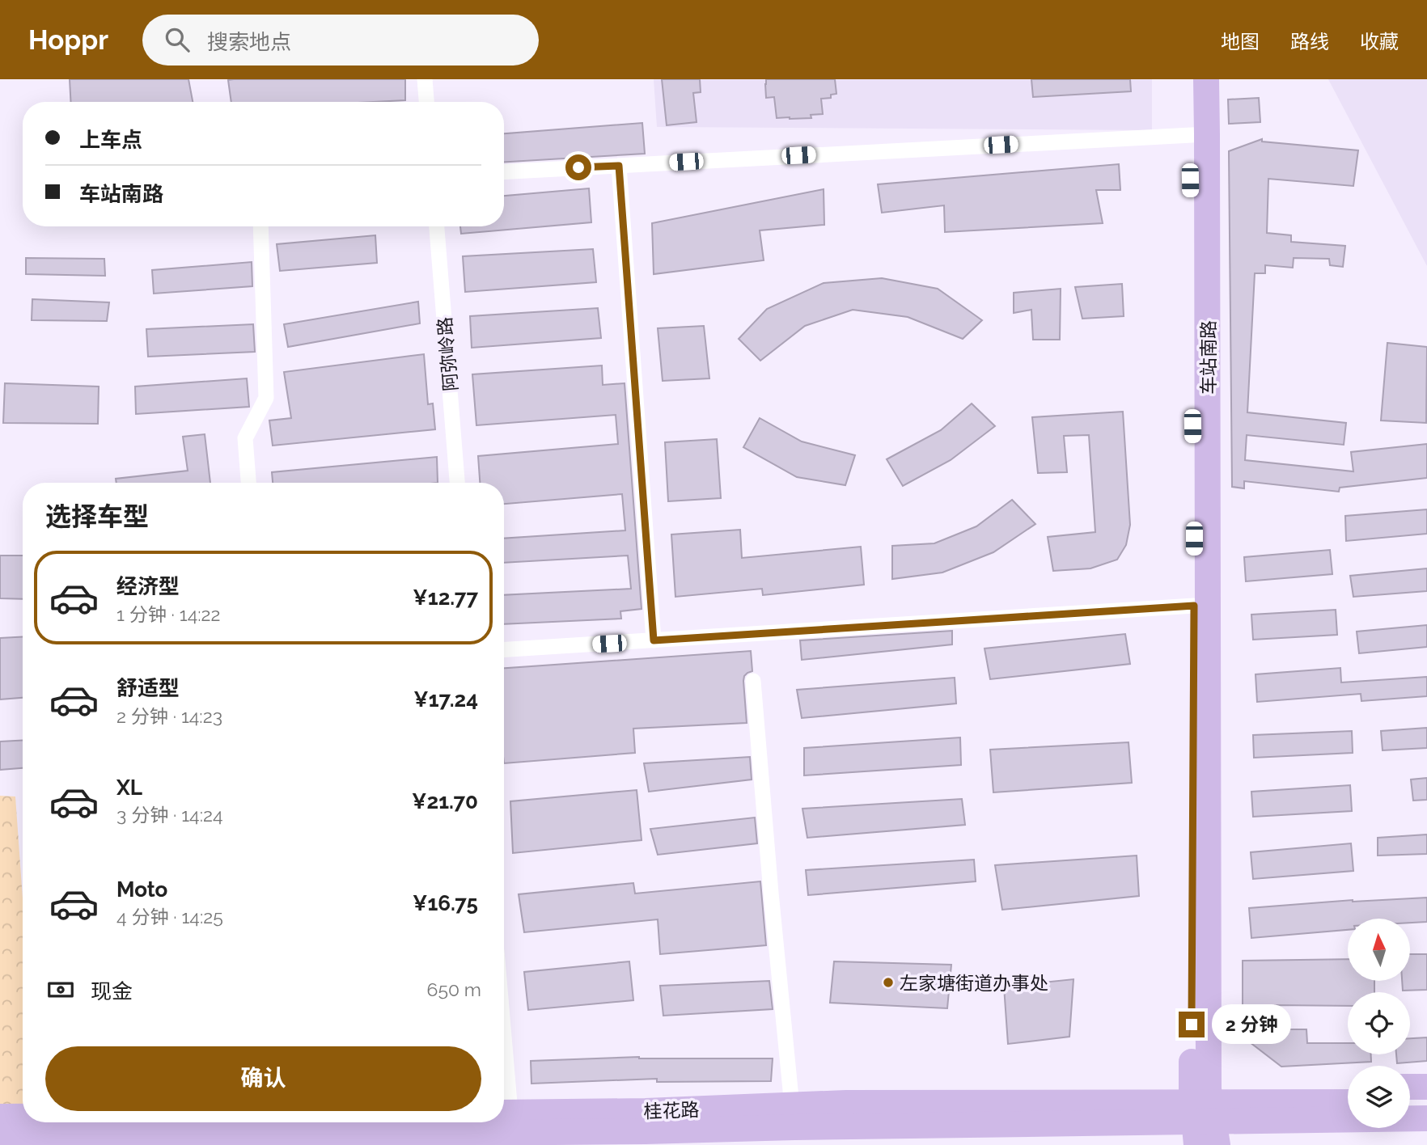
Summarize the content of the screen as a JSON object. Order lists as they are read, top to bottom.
{
  "streets": {
    "main road": ["车站南路", "桂花路"],
    "street": ["阿弥岭路"]
  },
  "places": ["左家塘街道办事处"],
  "north": "top",
  "page": {
    "header": "Hoppr",
    "search": "搜索地点",
    "nav": ["地图", "路线", "收藏"],
    "banner": ["上车点", "车站南路"],
    "heading": "选择车型",
    "list": [
      {
        "name": "经济型",
        "note": "1 分钟 · 14:22",
        "value": "¥12.77"
      },
      {
        "name": "舒适型",
        "note": "2 分钟 · 14:23",
        "value": "¥17.24"
      },
      {
        "name": "XL",
        "note": "3 分钟 · 14:24",
        "value": "¥21.70"
      },
      {
        "name": "Moto",
        "note": "4 分钟 · 14:25",
        "value": "¥16.75"
      }
    ],
    "pay": ["现金", "650 m"],
    "bubble": "2 分钟",
    "buttons": "确认"
  }
}
